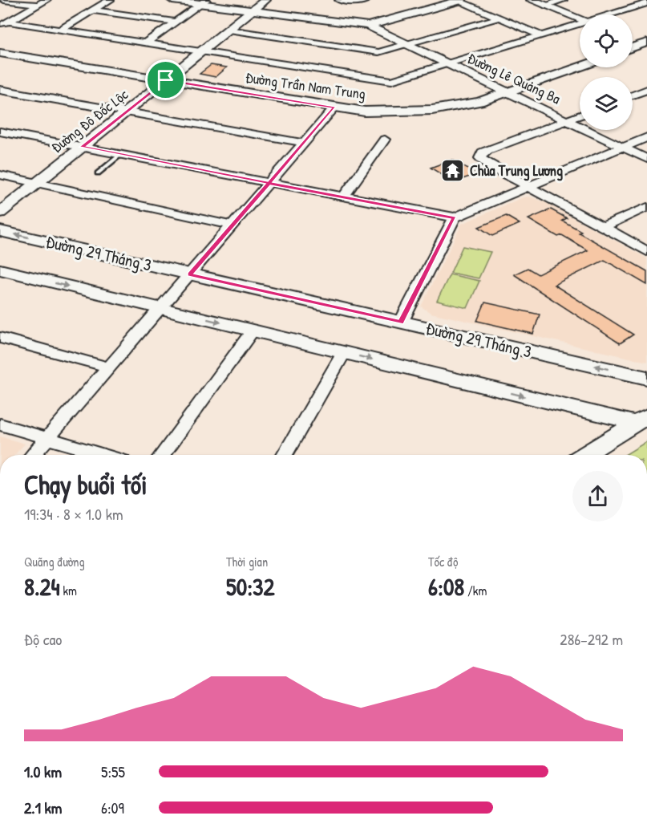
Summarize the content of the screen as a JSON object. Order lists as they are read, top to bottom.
{
  "streets": {
    "street": [
      "Đường Lê Quảng Ba",
      "Đường Trần Nam Trung",
      "Đường Đô Đốc Lộc",
      "Đường 29 Tháng 3"
    ]
  },
  "crossings": [
    ["Đường Lê Quảng Ba", "Đường Trần Nam Trung"],
    ["Đường Trần Nam Trung", "Đường Đô Đốc Lộc"]
  ],
  "places": {
    "temple": ["Chùa Trung Lương"]
  },
  "page": {
    "heading": ["Chạy buổi tối", "19:34 · 8 × 1.0 km"],
    "stats": [
      ["Quãng đường", "8.24 km"],
      ["Thời gian", "50:32"],
      ["Tốc độ", "6:08 /km"]
    ],
    "chart": ["Độ cao", "286–292 m"],
    "list": [
      {
        "name": "1.0 km",
        "note": "5:55"
      },
      {
        "name": "2.1 km",
        "note": "6:09"
      }
    ]
  }
}
